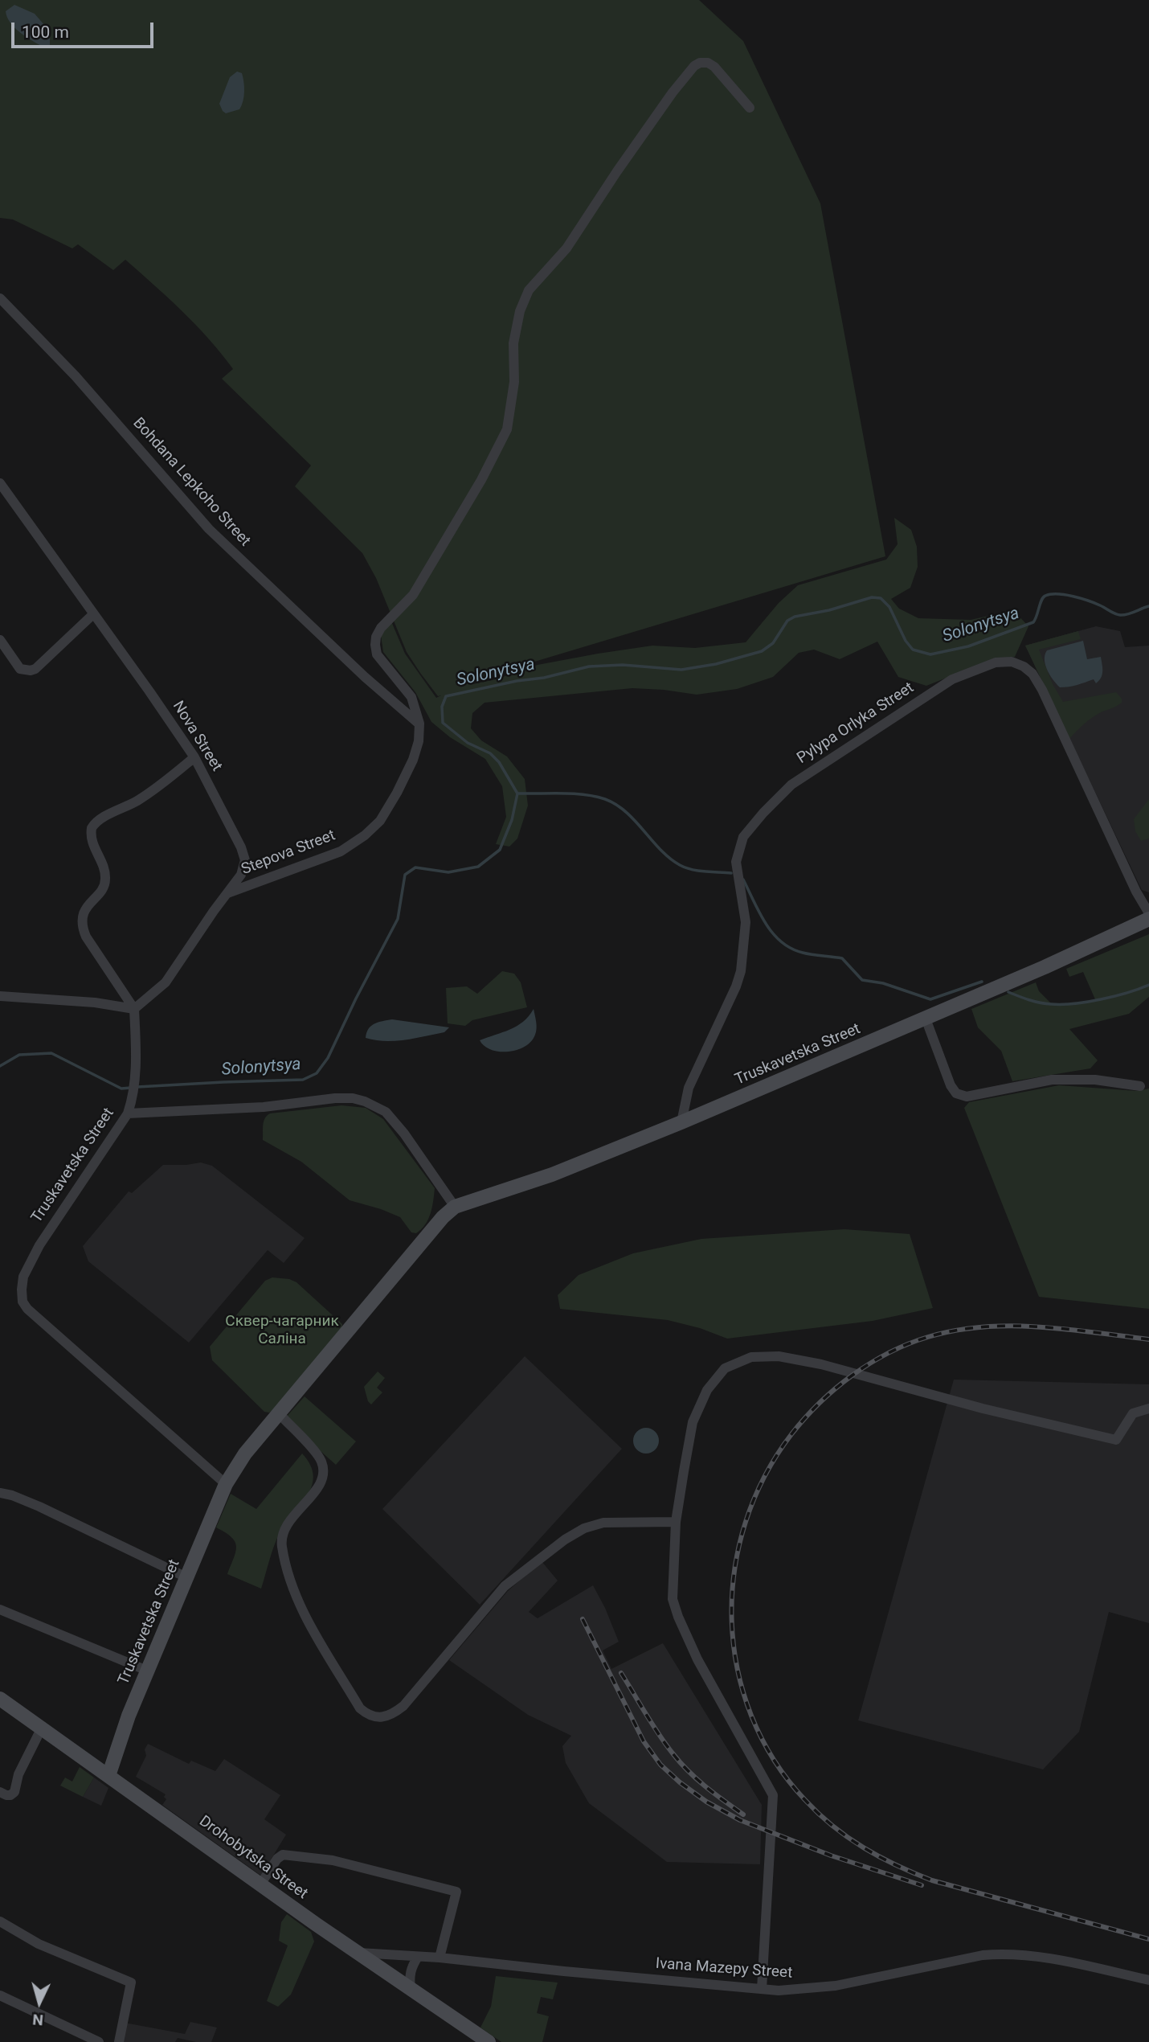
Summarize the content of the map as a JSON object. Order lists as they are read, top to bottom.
{
  "streets": {
    "street": [
      "Bohdana Lepkoho Street",
      "Pylypa Orlyka Street",
      "Nova Street",
      "Stepova Street",
      "Truskavetska Street",
      "Drohobytska Street",
      "Ivana Mazepy Street"
    ]
  },
  "crossings": [
    ["Bohdana Lepkoho Street", "Stepova Street"],
    ["Pylypa Orlyka Street", "Truskavetska Street"],
    ["Nova Street", "Stepova Street"],
    ["Truskavetska Street", "Drohobytska Street"],
    ["Drohobytska Street", "Ivana Mazepy Street"]
  ],
  "water": ["Solonytsya"],
  "parks": ["Сквер-чагарник Саліна"],
  "scale_bar": "100 m",
  "north": "bottom"
}
